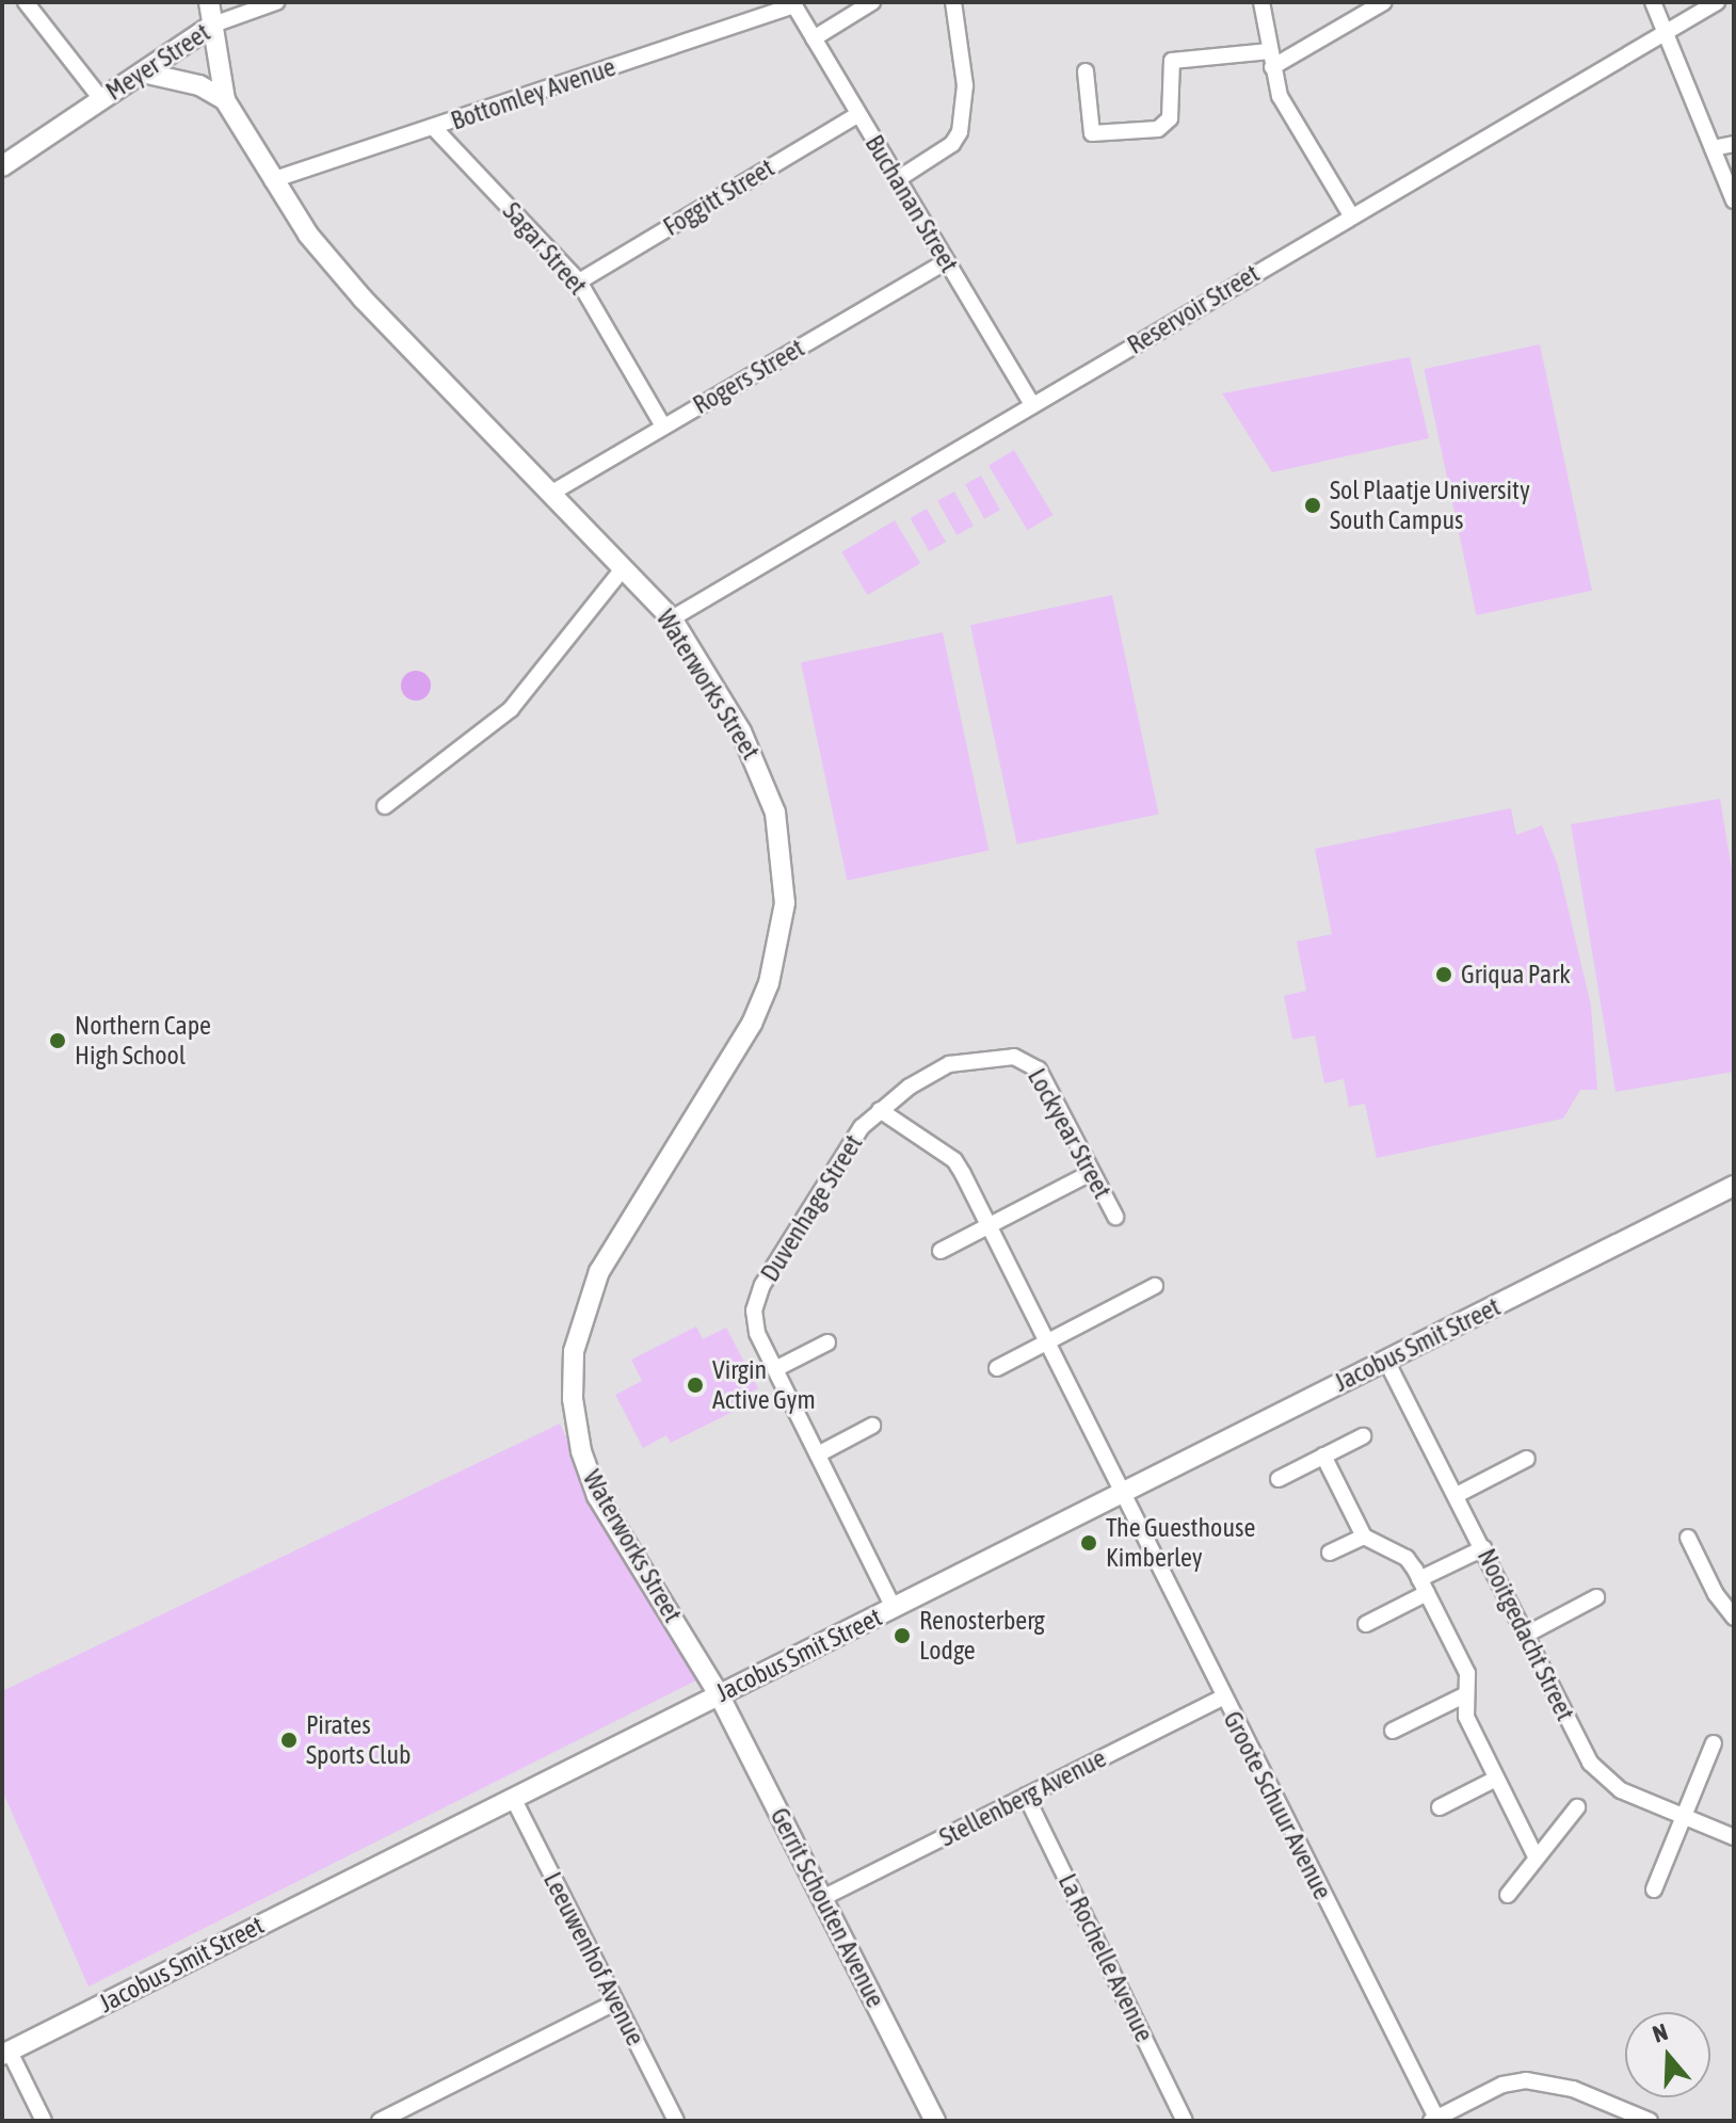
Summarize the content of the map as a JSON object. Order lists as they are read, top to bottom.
{
  "streets": {
    "street": [
      "Meyer Street",
      "Bottomley Avenue",
      "Foggitt Street",
      "Buchanan Street",
      "Sagar Street",
      "Reservoir Street",
      "Rogers Street",
      "Waterworks Street",
      "Lockyear Street",
      "Duvenhage Street",
      "Jacobus Smit Street",
      "Nooitgedacht Street",
      "Stellenberg Avenue",
      "Groote Schuur Avenue",
      "Gerrit Schouten Avenue",
      "La Rochelle Avenue",
      "Leeuwenhof Avenue"
    ]
  },
  "crossings": [
    ["Meyer Street", "Waterworks Street"],
    ["Bottomley Avenue", "Buchanan Street"],
    ["Bottomley Avenue", "Sagar Street"],
    ["Bottomley Avenue", "Waterworks Street"],
    ["Foggitt Street", "Buchanan Street"],
    ["Foggitt Street", "Sagar Street"],
    ["Buchanan Street", "Reservoir Street"],
    ["Buchanan Street", "Rogers Street"],
    ["Sagar Street", "Rogers Street"],
    ["Reservoir Street", "Waterworks Street"],
    ["Rogers Street", "Waterworks Street"],
    ["Waterworks Street", "Jacobus Smit Street"],
    ["Waterworks Street", "Gerrit Schouten Avenue"],
    ["Lockyear Street", "Duvenhage Street"],
    ["Duvenhage Street", "Jacobus Smit Street"],
    ["Duvenhage Street", "Groote Schuur Avenue"],
    ["Jacobus Smit Street", "Nooitgedacht Street"],
    ["Jacobus Smit Street", "Groote Schuur Avenue"],
    ["Jacobus Smit Street", "Gerrit Schouten Avenue"],
    ["Jacobus Smit Street", "Leeuwenhof Avenue"],
    ["Stellenberg Avenue", "Groote Schuur Avenue"],
    ["Stellenberg Avenue", "Gerrit Schouten Avenue"],
    ["Stellenberg Avenue", "La Rochelle Avenue"]
  ],
  "places": [
    "Sol Plaatje University South Campus",
    "Griqua Park",
    "Northern Cape High School",
    "Virgin Active Gym",
    "The Guesthouse Kimberley",
    "Renosterberg Lodge",
    "Pirates Sports Club"
  ],
  "north": "top"
}
